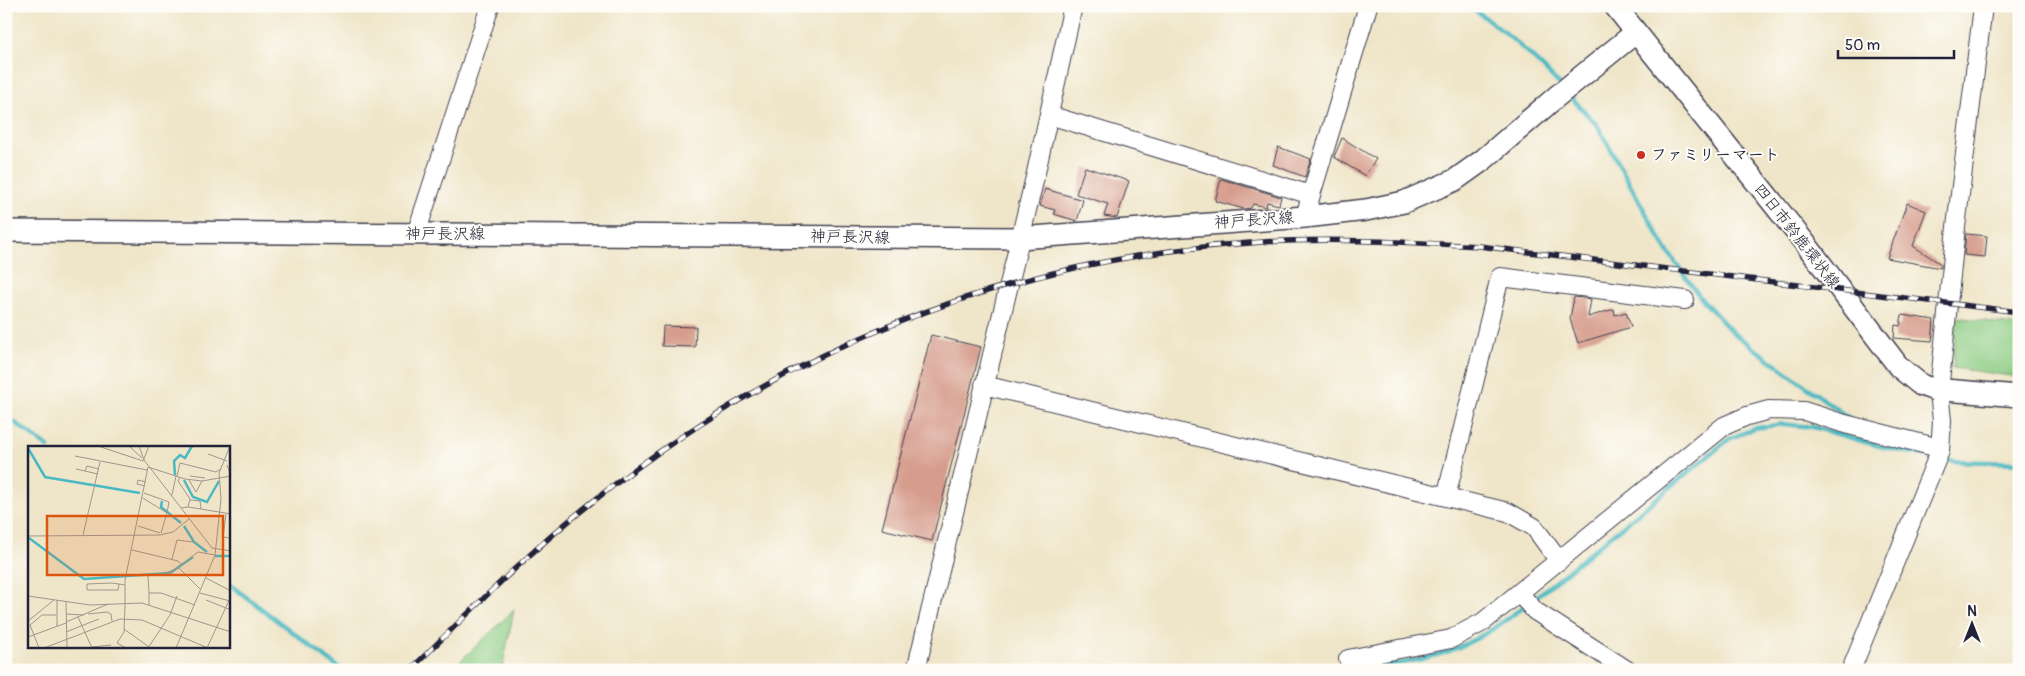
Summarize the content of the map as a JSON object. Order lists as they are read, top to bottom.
{
  "streets": {
    "main road": ["神戸長沢線", "四日市鈴鹿環状線"]
  },
  "crossings": [
    ["神戸長沢線", "四日市鈴鹿環状線"]
  ],
  "places": ["ファミリーマート"],
  "scale_bar": "50 m",
  "north": "top"
}
